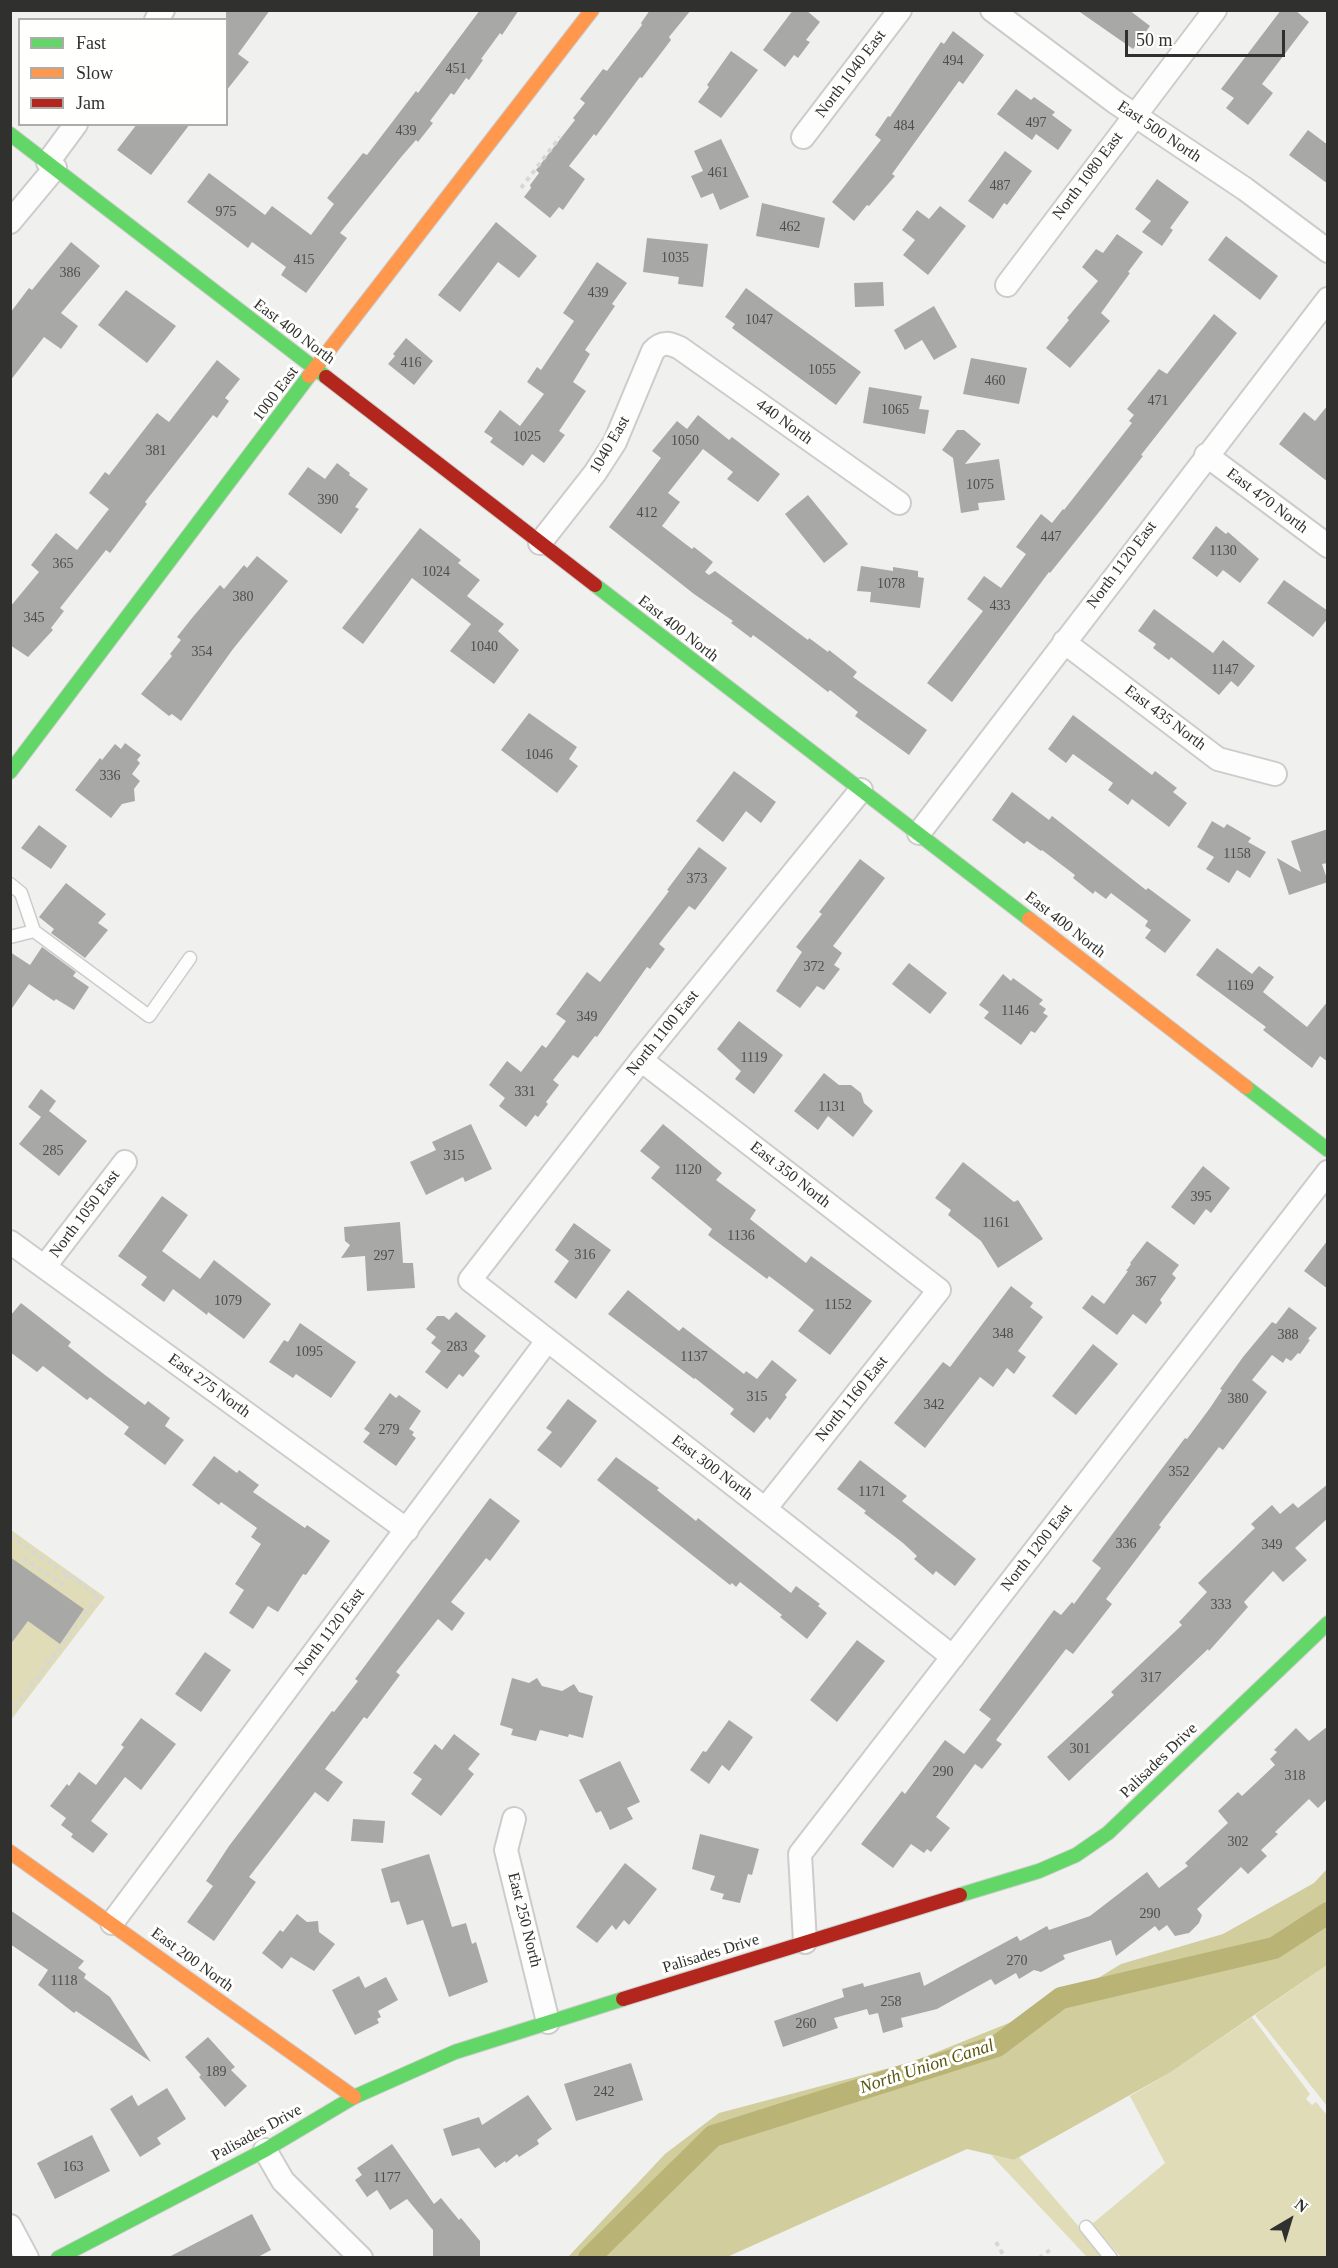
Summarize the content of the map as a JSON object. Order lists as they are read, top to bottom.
{
  "streets": {
    "street": [
      "North 1040 East",
      "East 500 North",
      "North 1080 East",
      "East 400 North",
      "1000 East",
      "440 North",
      "1040 East",
      "East 470 North",
      "North 1120 East",
      "East 435 North",
      "North 1100 East",
      "East 350 North",
      "North 1050 East",
      "East 275 North",
      "North 1160 East",
      "East 300 North",
      "North 1200 East",
      "Palisades Drive",
      "East 250 North",
      "East 200 North"
    ]
  },
  "crossings": [
    ["East 500 North", "North 1080 East"],
    ["East 400 North", "1000 East"],
    ["East 400 North", "1040 East"],
    ["East 400 North", "North 1120 East"],
    ["East 400 North", "North 1100 East"],
    ["440 North", "1040 East"],
    ["East 470 North", "North 1120 East"],
    ["North 1120 East", "East 435 North"],
    ["North 1120 East", "East 275 North"],
    ["North 1120 East", "East 300 North"],
    ["North 1120 East", "East 200 North"],
    ["North 1100 East", "East 350 North"],
    ["North 1100 East", "East 300 North"],
    ["East 350 North", "North 1160 East"],
    ["North 1050 East", "East 275 North"],
    ["North 1160 East", "East 300 North"],
    ["East 300 North", "North 1200 East"],
    ["North 1200 East", "Palisades Drive"],
    ["Palisades Drive", "East 250 North"],
    ["Palisades Drive", "East 200 North"]
  ],
  "water": ["North Union Canal"],
  "house_numbers": [
    "494",
    "451",
    "497",
    "484",
    "439",
    "461",
    "487",
    "975",
    "462",
    "1035",
    "415",
    "386",
    "439",
    "1047",
    "416",
    "1055",
    "460",
    "471",
    "1065",
    "1025",
    "1050",
    "381",
    "1075",
    "390",
    "412",
    "447",
    "1130",
    "365",
    "1024",
    "1078",
    "380",
    "433",
    "345",
    "1040",
    "354",
    "1147",
    "1046",
    "336",
    "1158",
    "373",
    "372",
    "1169",
    "1146",
    "349",
    "1119",
    "331",
    "1131",
    "285",
    "315",
    "1120",
    "395",
    "1161",
    "1136",
    "316",
    "297",
    "367",
    "1079",
    "1152",
    "348",
    "388",
    "283",
    "1095",
    "1137",
    "315",
    "380",
    "342",
    "279",
    "352",
    "1171",
    "336",
    "349",
    "333",
    "317",
    "301",
    "290",
    "318",
    "302",
    "290",
    "270",
    "1118",
    "258",
    "260",
    "189",
    "242",
    "163",
    "1177"
  ],
  "legend": ["Fast", "Slow", "Jam"],
  "scale_bar": "50 m",
  "north": "top right"
}
